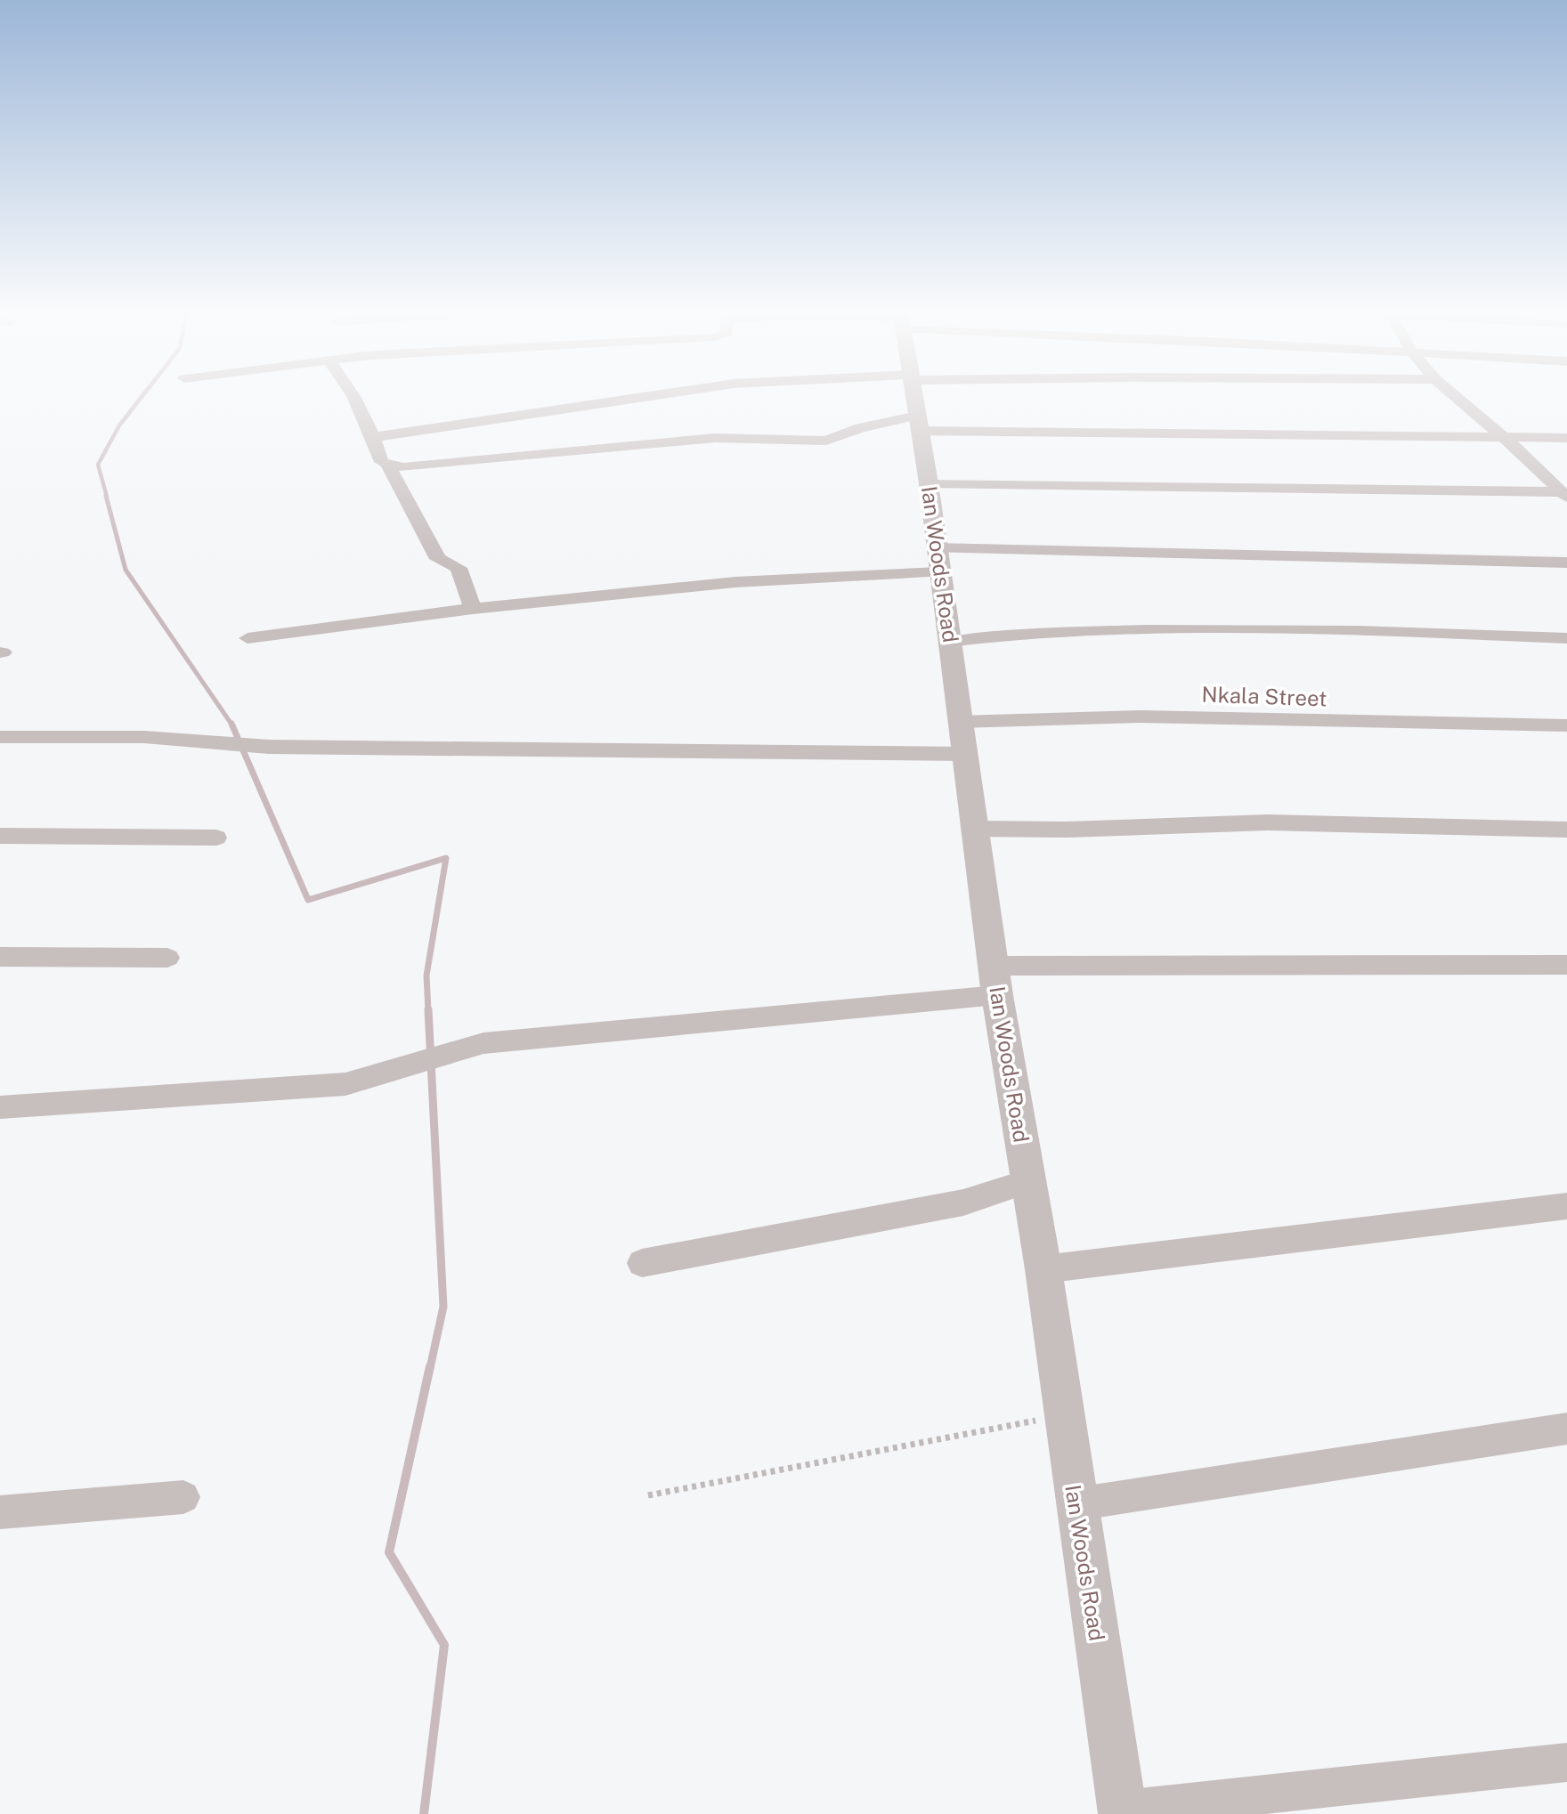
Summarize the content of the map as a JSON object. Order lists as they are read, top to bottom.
{
  "streets": {
    "street": ["Ian Woods Road", "Nkala Street"]
  },
  "crossings": [
    ["Ian Woods Road", "Nkala Street"]
  ]
}
